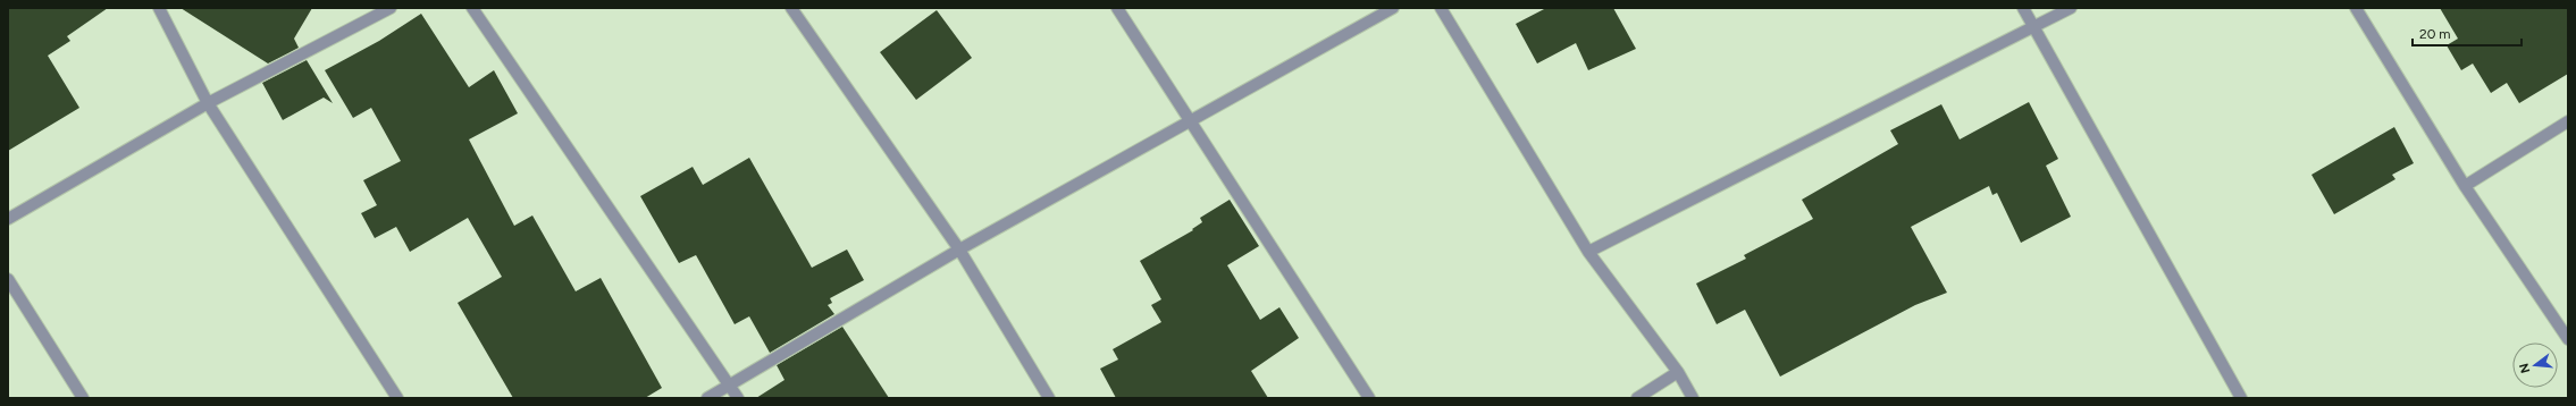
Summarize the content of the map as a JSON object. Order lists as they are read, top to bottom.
{
  "scale_bar": "20 m",
  "north": "left"
}
